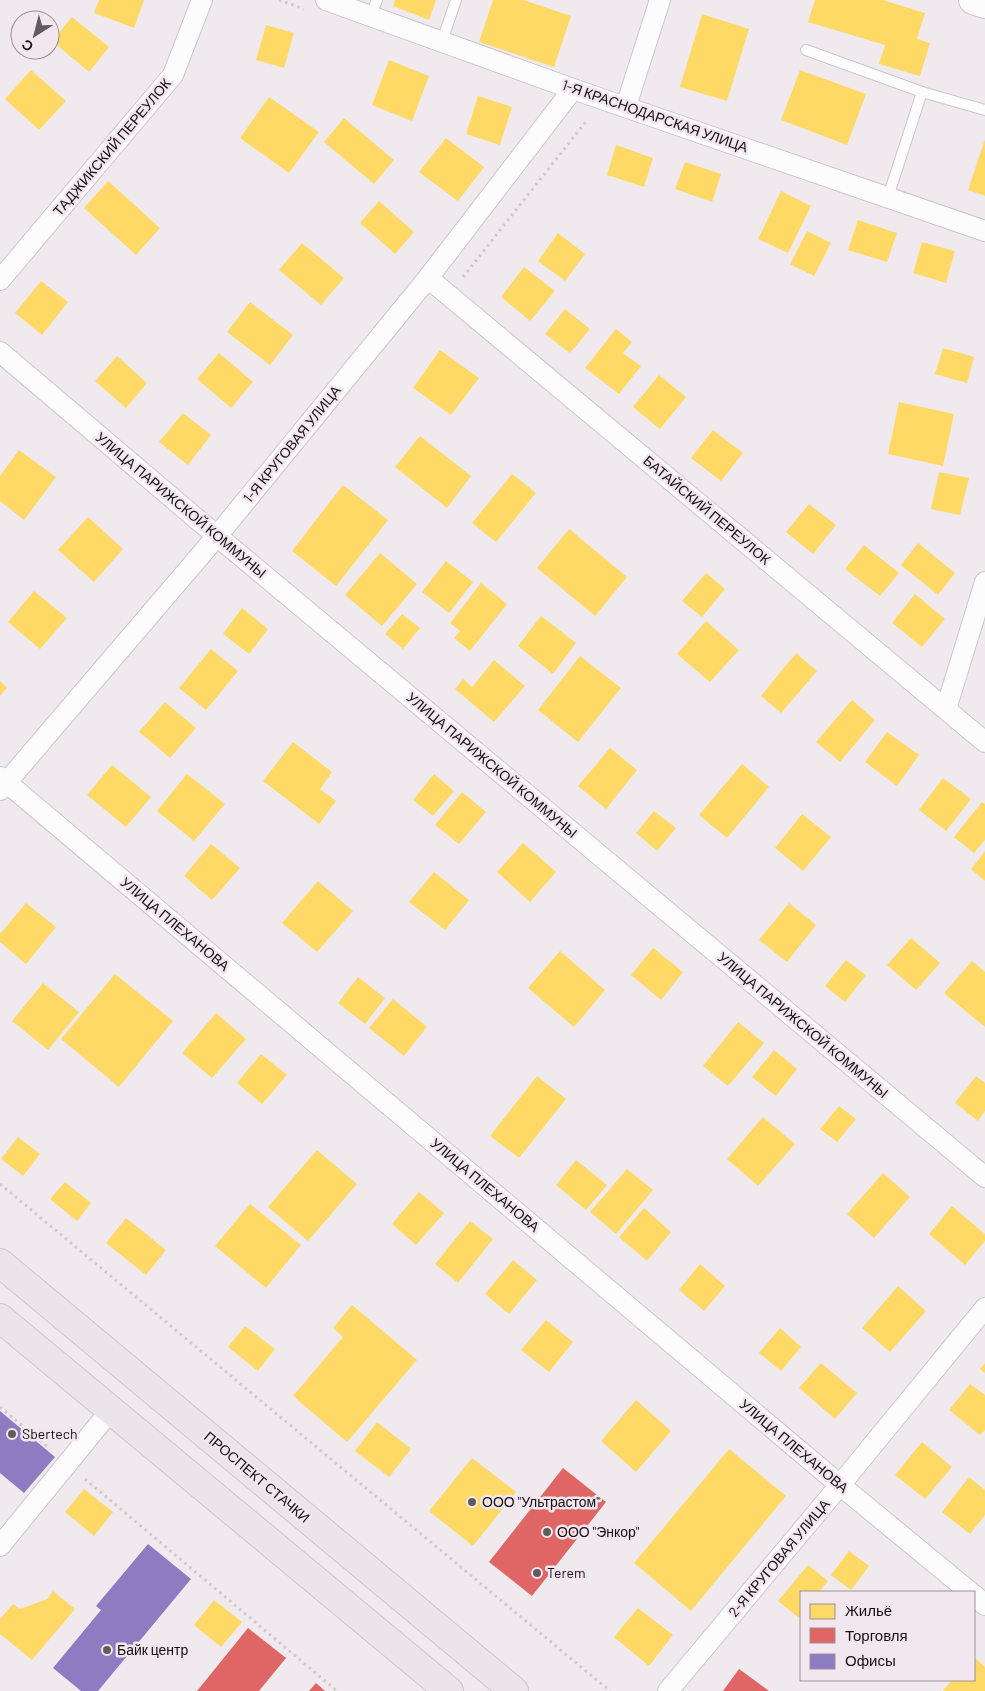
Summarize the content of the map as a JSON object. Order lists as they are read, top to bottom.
{
  "streets": {
    "main road": ["ПРОСПЕКТ СТАЧКИ"],
    "street": [
      "1-Я КРАСНОДАРСКАЯ УЛИЦА",
      "ТАДЖИКСКИЙ ПЕРЕУЛОК",
      "1-Я КРУГОВАЯ УЛИЦА",
      "УЛИЦА ПАРИЖСКОЙ КОММУНЫ",
      "БАТАЙСКИЙ ПЕРЕУЛОК",
      "УЛИЦА ПЛЕХАНОВА",
      "2-Я КРУГОВАЯ УЛИЦА"
    ]
  },
  "crossings": [
    ["1-Я КРАСНОДАРСКАЯ УЛИЦА", "1-Я КРУГОВАЯ УЛИЦА"],
    ["1-Я КРУГОВАЯ УЛИЦА", "УЛИЦА ПАРИЖСКОЙ КОММУНЫ"],
    ["1-Я КРУГОВАЯ УЛИЦА", "БАТАЙСКИЙ ПЕРЕУЛОК"],
    ["1-Я КРУГОВАЯ УЛИЦА", "УЛИЦА ПЛЕХАНОВА"],
    ["УЛИЦА ПЛЕХАНОВА", "2-Я КРУГОВАЯ УЛИЦА"]
  ],
  "places": [
    "Sbertech",
    "ООО \"Ультрастом\"",
    "ООО \"Энкор\"",
    "Terem",
    "Байк центр"
  ],
  "legend": ["Жильё", "Торговля", "Офисы"],
  "north": "bottom left"
}
